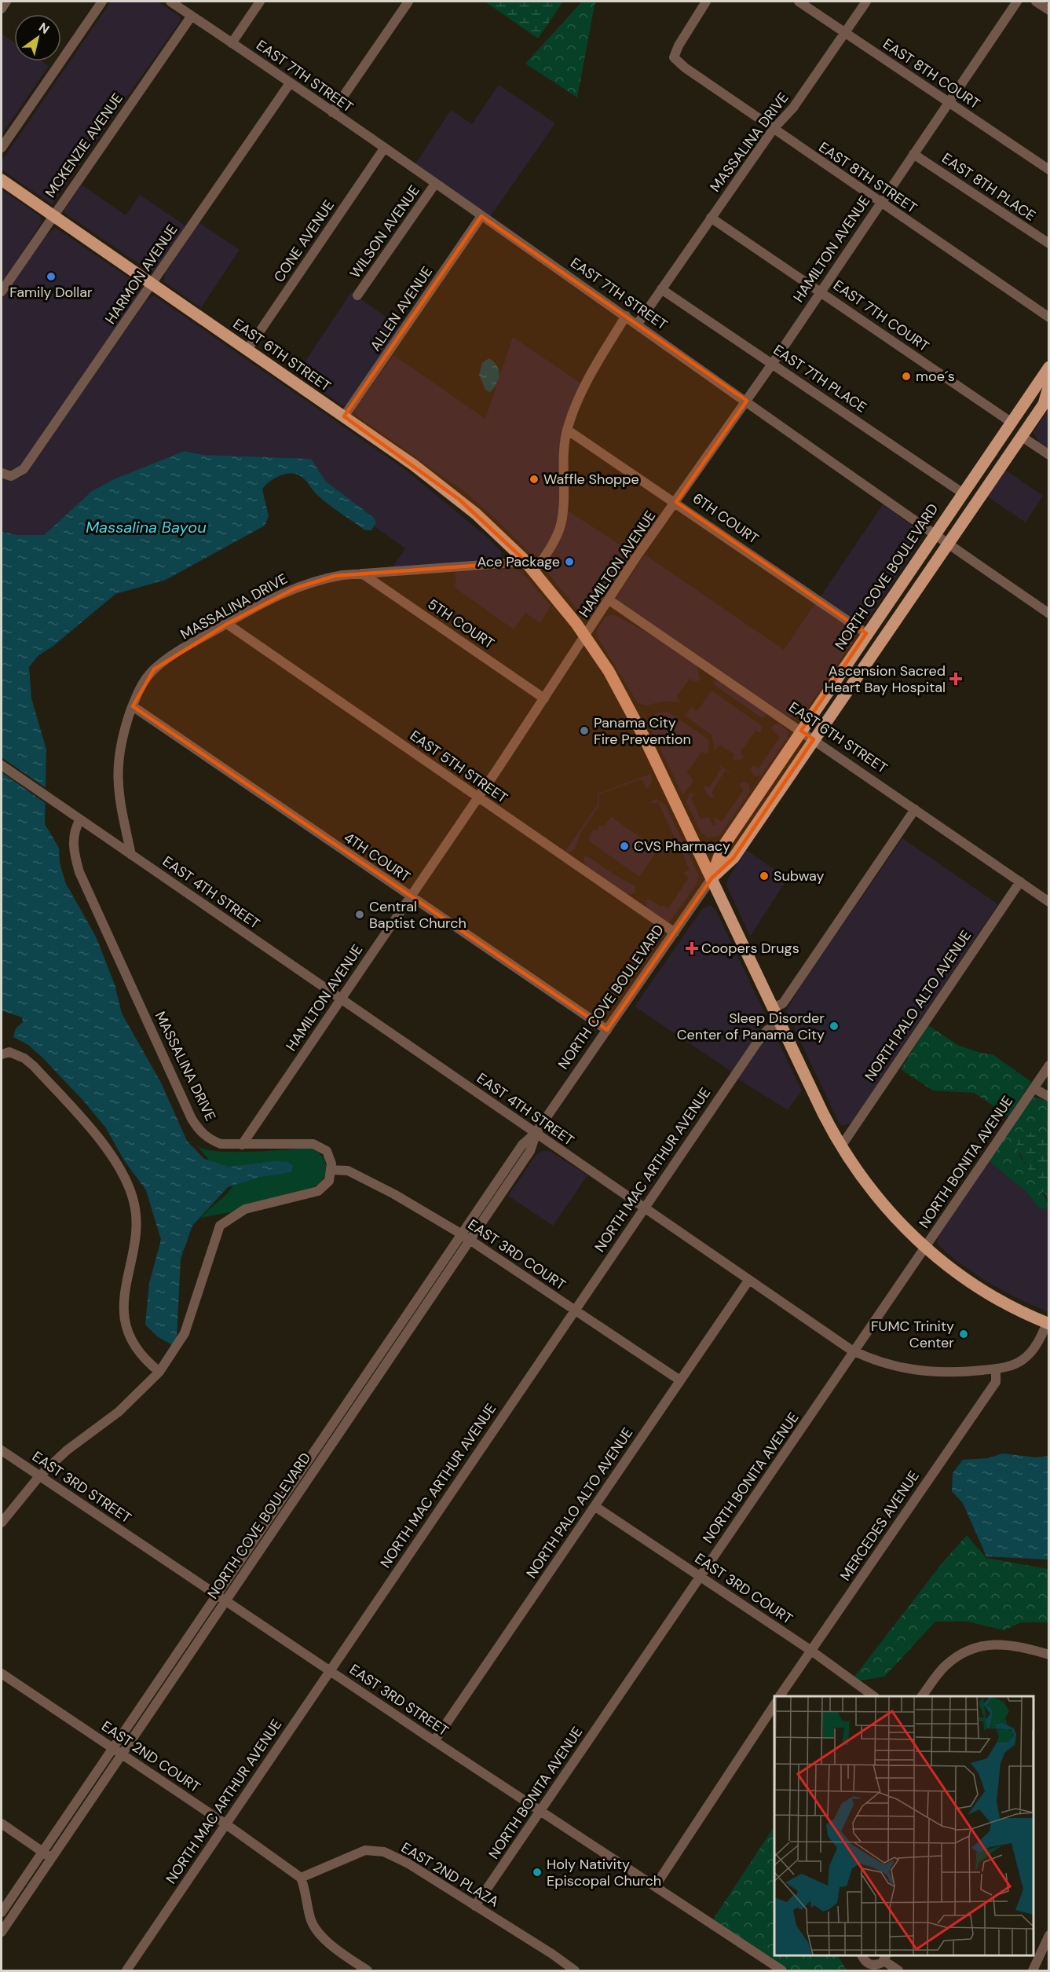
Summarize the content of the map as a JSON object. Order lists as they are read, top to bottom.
{
  "streets": {
    "main road": ["EAST 6TH STREET", "NORTH COVE BOULEVARD"],
    "street": [
      "EAST 8TH COURT",
      "EAST 7TH STREET",
      "MASSALINA DRIVE",
      "MCKENZIE AVENUE",
      "EAST 8TH STREET",
      "EAST 8TH PLACE",
      "WILSON AVENUE",
      "CONE AVENUE",
      "HAMILTON AVENUE",
      "HARMON AVENUE",
      "ALLEN AVENUE",
      "EAST 7TH COURT",
      "EAST 7TH PLACE",
      "6TH COURT",
      "5TH COURT",
      "EAST 5TH STREET",
      "4TH COURT",
      "EAST 4TH STREET",
      "NORTH PALO ALTO AVENUE",
      "NORTH BONITA AVENUE",
      "NORTH MAC ARTHUR AVENUE",
      "EAST 3RD COURT",
      "EAST 3RD STREET",
      "MERCEDES AVENUE",
      "EAST 2ND COURT",
      "EAST 2ND PLAZA"
    ]
  },
  "crossings": [
    ["EAST 8TH COURT", "MASSALINA DRIVE"],
    ["EAST 8TH COURT", "HAMILTON AVENUE"],
    ["EAST 7TH STREET", "MASSALINA DRIVE"],
    ["EAST 7TH STREET", "MCKENZIE AVENUE"],
    ["EAST 7TH STREET", "WILSON AVENUE"],
    ["EAST 7TH STREET", "CONE AVENUE"],
    ["EAST 7TH STREET", "HAMILTON AVENUE"],
    ["EAST 7TH STREET", "HARMON AVENUE"],
    ["EAST 7TH STREET", "ALLEN AVENUE"],
    ["EAST 7TH STREET", "NORTH COVE BOULEVARD"],
    ["MASSALINA DRIVE", "EAST 8TH STREET"],
    ["MASSALINA DRIVE", "HAMILTON AVENUE"],
    ["MASSALINA DRIVE", "EAST 7TH COURT"],
    ["MASSALINA DRIVE", "EAST 6TH STREET"],
    ["MASSALINA DRIVE", "EAST 7TH PLACE"],
    ["MASSALINA DRIVE", "5TH COURT"],
    ["MASSALINA DRIVE", "EAST 5TH STREET"],
    ["MASSALINA DRIVE", "4TH COURT"],
    ["MASSALINA DRIVE", "EAST 4TH STREET"],
    ["MASSALINA DRIVE", "EAST 3RD COURT"],
    ["MCKENZIE AVENUE", "EAST 6TH STREET"],
    ["EAST 8TH STREET", "HAMILTON AVENUE"],
    ["EAST 8TH PLACE", "HAMILTON AVENUE"],
    ["CONE AVENUE", "EAST 6TH STREET"],
    ["HAMILTON AVENUE", "EAST 7TH COURT"],
    ["HAMILTON AVENUE", "EAST 6TH STREET"],
    ["HAMILTON AVENUE", "EAST 7TH PLACE"],
    ["HAMILTON AVENUE", "6TH COURT"],
    ["HAMILTON AVENUE", "5TH COURT"],
    ["HAMILTON AVENUE", "EAST 5TH STREET"],
    ["HAMILTON AVENUE", "4TH COURT"],
    ["HAMILTON AVENUE", "EAST 4TH STREET"],
    ["HARMON AVENUE", "EAST 6TH STREET"],
    ["ALLEN AVENUE", "EAST 6TH STREET"],
    ["EAST 7TH COURT", "NORTH COVE BOULEVARD"],
    ["EAST 6TH STREET", "NORTH COVE BOULEVARD"],
    ["EAST 6TH STREET", "EAST 4TH STREET"],
    ["EAST 6TH STREET", "NORTH PALO ALTO AVENUE"],
    ["EAST 6TH STREET", "NORTH BONITA AVENUE"],
    ["EAST 6TH STREET", "NORTH MAC ARTHUR AVENUE"],
    ["EAST 7TH PLACE", "NORTH COVE BOULEVARD"],
    ["6TH COURT", "NORTH COVE BOULEVARD"],
    ["NORTH COVE BOULEVARD", "EAST 5TH STREET"],
    ["NORTH COVE BOULEVARD", "4TH COURT"],
    ["NORTH COVE BOULEVARD", "EAST 4TH STREET"],
    ["NORTH COVE BOULEVARD", "EAST 3RD COURT"],
    ["NORTH COVE BOULEVARD", "EAST 3RD STREET"],
    ["NORTH COVE BOULEVARD", "EAST 2ND COURT"],
    ["EAST 4TH STREET", "NORTH PALO ALTO AVENUE"],
    ["EAST 4TH STREET", "NORTH BONITA AVENUE"],
    ["EAST 4TH STREET", "NORTH MAC ARTHUR AVENUE"],
    ["EAST 4TH STREET", "MERCEDES AVENUE"],
    ["NORTH PALO ALTO AVENUE", "EAST 3RD COURT"],
    ["NORTH PALO ALTO AVENUE", "EAST 3RD STREET"],
    ["NORTH BONITA AVENUE", "EAST 3RD COURT"],
    ["NORTH BONITA AVENUE", "EAST 3RD STREET"],
    ["NORTH BONITA AVENUE", "EAST 2ND PLAZA"],
    ["NORTH MAC ARTHUR AVENUE", "EAST 3RD COURT"],
    ["NORTH MAC ARTHUR AVENUE", "EAST 3RD STREET"],
    ["NORTH MAC ARTHUR AVENUE", "EAST 2ND COURT"],
    ["EAST 3RD COURT", "MERCEDES AVENUE"],
    ["EAST 2ND COURT", "EAST 2ND PLAZA"]
  ],
  "water": ["Massalina Bayou"],
  "places": {
    "other": [
      "Family Dollar",
      "moe´s",
      "Waffle Shoppe",
      "Ace Package",
      "Panama City Fire Prevention",
      "CVS Pharmacy",
      "Subway",
      "Central Baptist Church",
      "Sleep Disorder Center of Panama City",
      "FUMC Trinity Center",
      "Holy Nativity Episcopal Church"
    ],
    "health": ["Ascension Sacred Heart Bay Hospital", "Coopers Drugs"]
  },
  "north": "top right"
}
